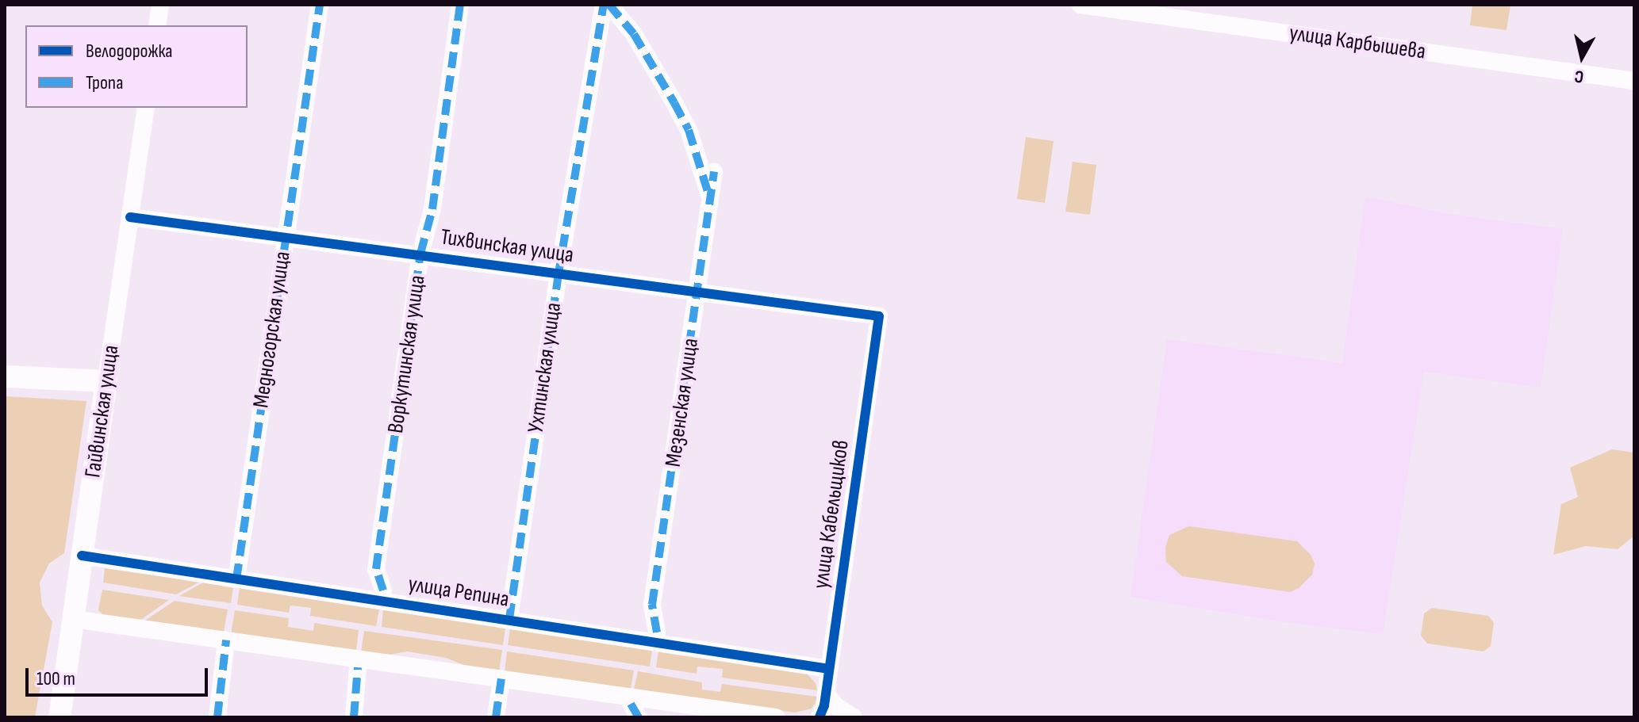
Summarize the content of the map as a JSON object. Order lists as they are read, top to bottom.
{
  "streets": {
    "main road": ["Гайвинская улица"],
    "street": [
      "улица Карбышева",
      "Тихвинская улица",
      "Медногорская улица",
      "Воркутинская улица",
      "Ухтинская улица",
      "Мезенская улица",
      "улица Кабельщиков",
      "улица Репина"
    ]
  },
  "crossings": [
    ["Тихвинская улица", "Медногорская улица"],
    ["Тихвинская улица", "Воркутинская улица"],
    ["Тихвинская улица", "Ухтинская улица"],
    ["Тихвинская улица", "Мезенская улица"],
    ["Тихвинская улица", "Гайвинская улица"],
    ["Тихвинская улица", "улица Кабельщиков"],
    ["Медногорская улица", "улица Репина"],
    ["Ухтинская улица", "улица Репина"],
    ["Гайвинская улица", "улица Репина"],
    ["улица Кабельщиков", "улица Репина"]
  ],
  "legend": ["Велодорожка", "Тропа"],
  "scale_bar": "100 m",
  "north": "bottom"
}
